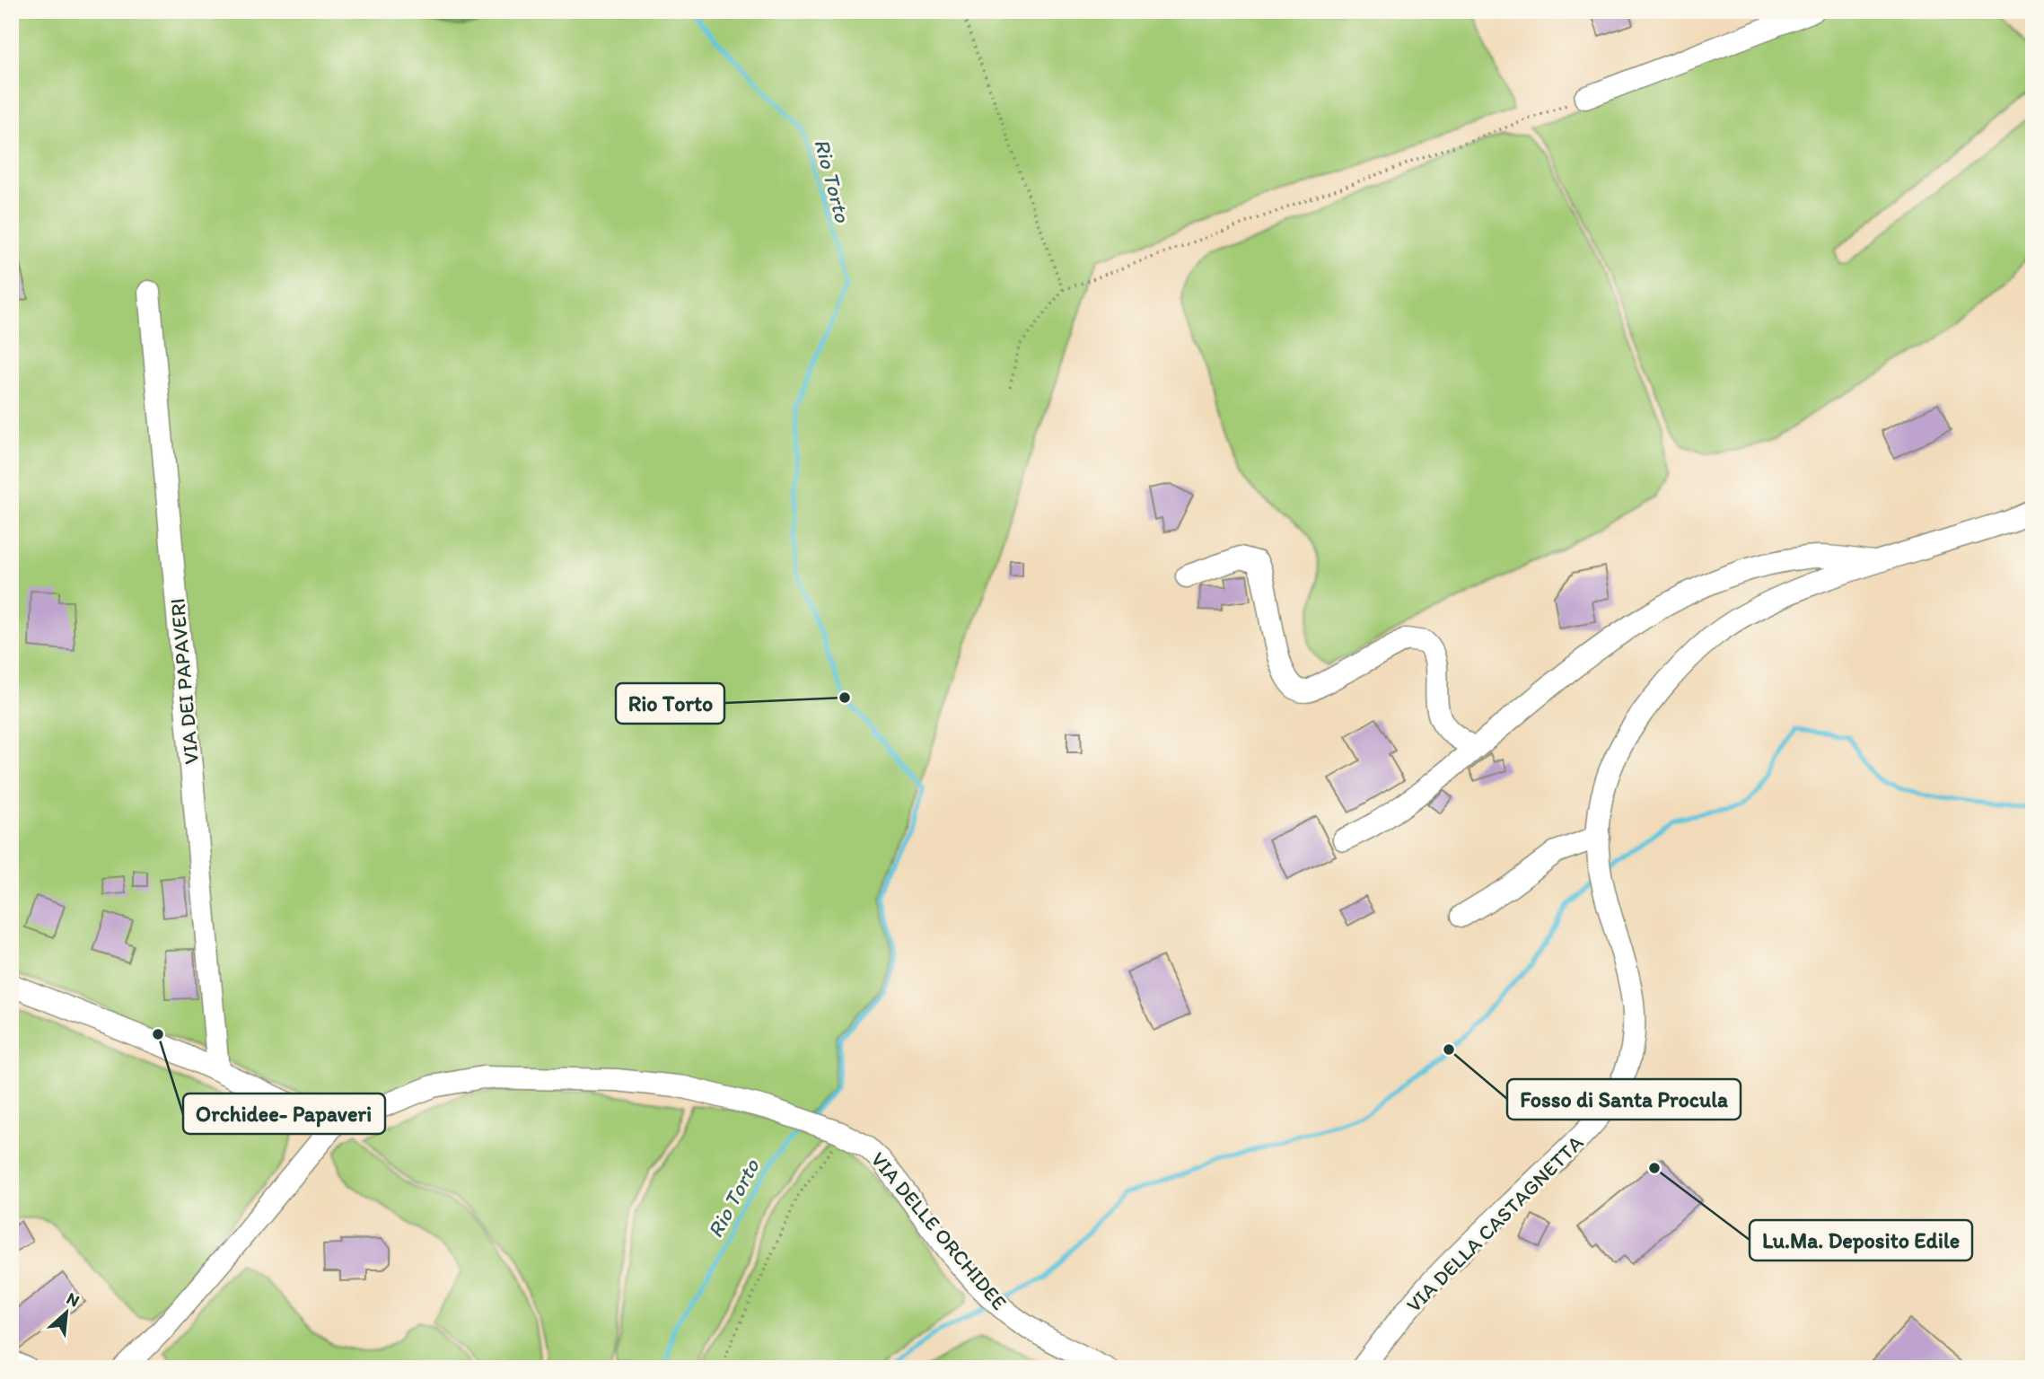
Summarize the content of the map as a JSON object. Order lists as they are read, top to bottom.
{
  "streets": {
    "street": ["VIA DEI PAPAVERI", "VIA DELLA CASTAGNETTA", "VIA DELLE ORCHIDEE"]
  },
  "crossings": [
    ["VIA DEI PAPAVERI", "VIA DELLE ORCHIDEE"]
  ],
  "water": ["Rio Torto"],
  "places": [
    "Rio Torto",
    "Orchidee- Papaveri",
    "Fosso di Santa Procula",
    "Lu.Ma. Deposito Edile"
  ],
  "north": "top right"
}
